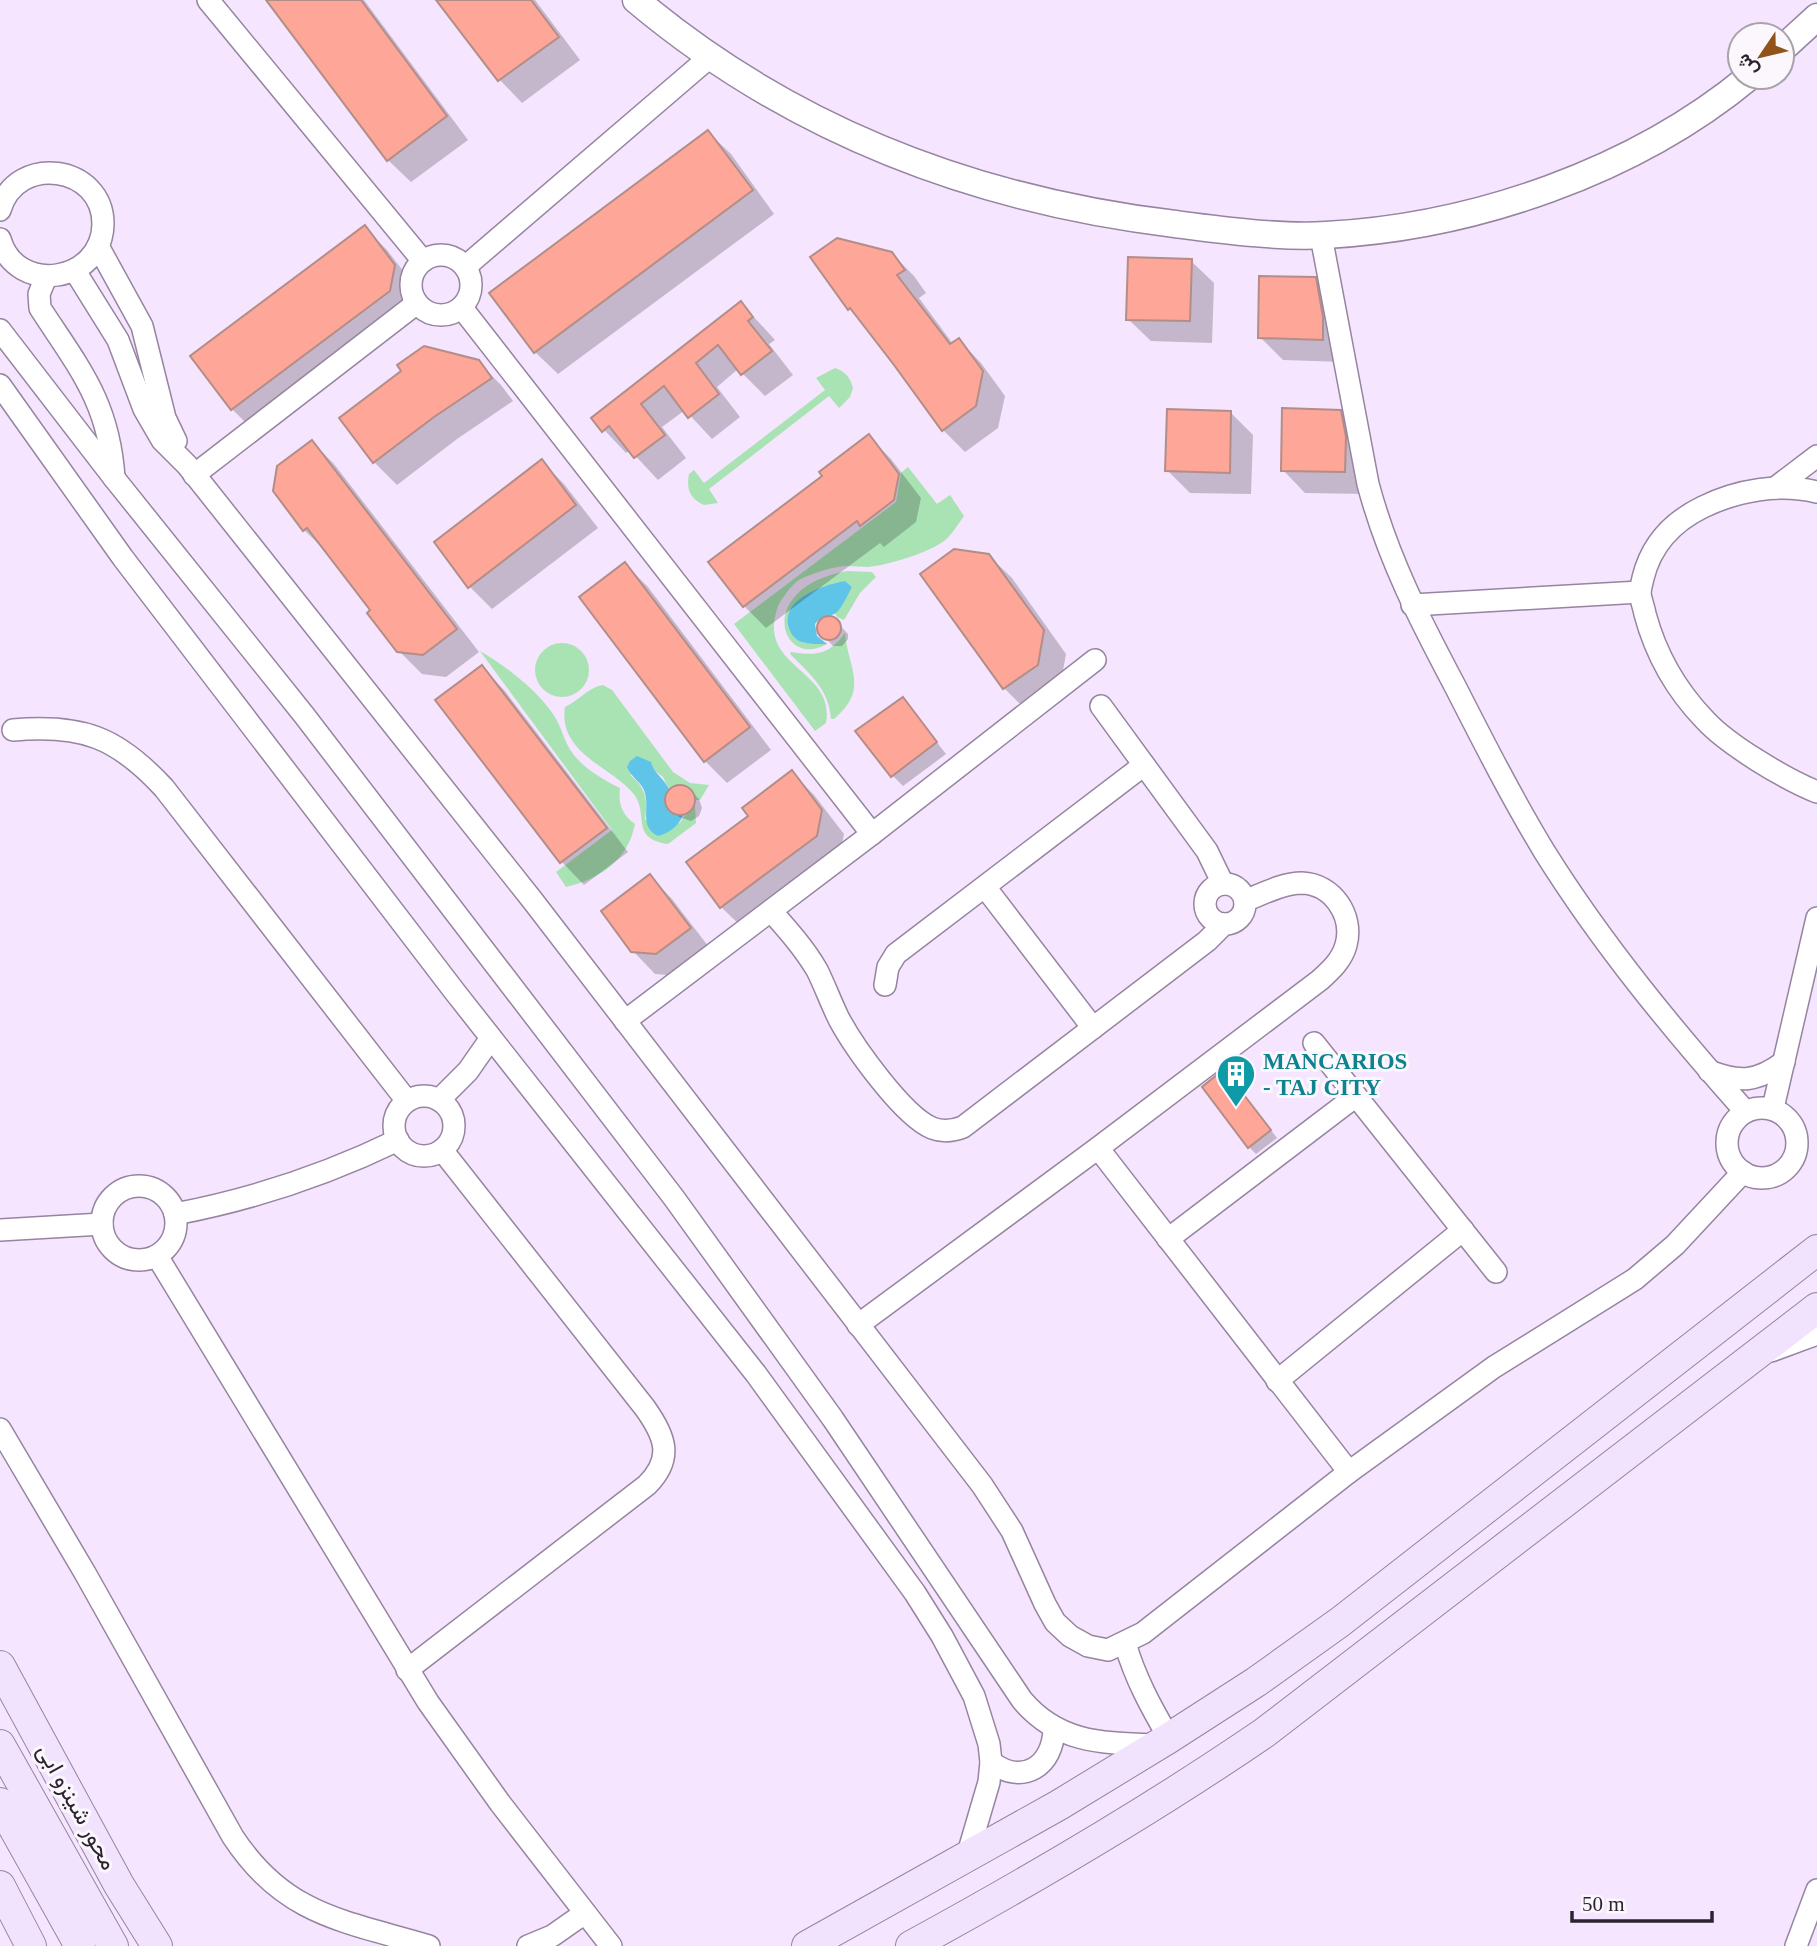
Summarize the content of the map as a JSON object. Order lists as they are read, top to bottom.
{
  "streets": {
    "main road": ["محور شينزو ابى"]
  },
  "places": {
    "building": ["MANCARIOS - TAJ CITY"]
  },
  "scale_bar": "50 m",
  "north": "bottom left"
}
